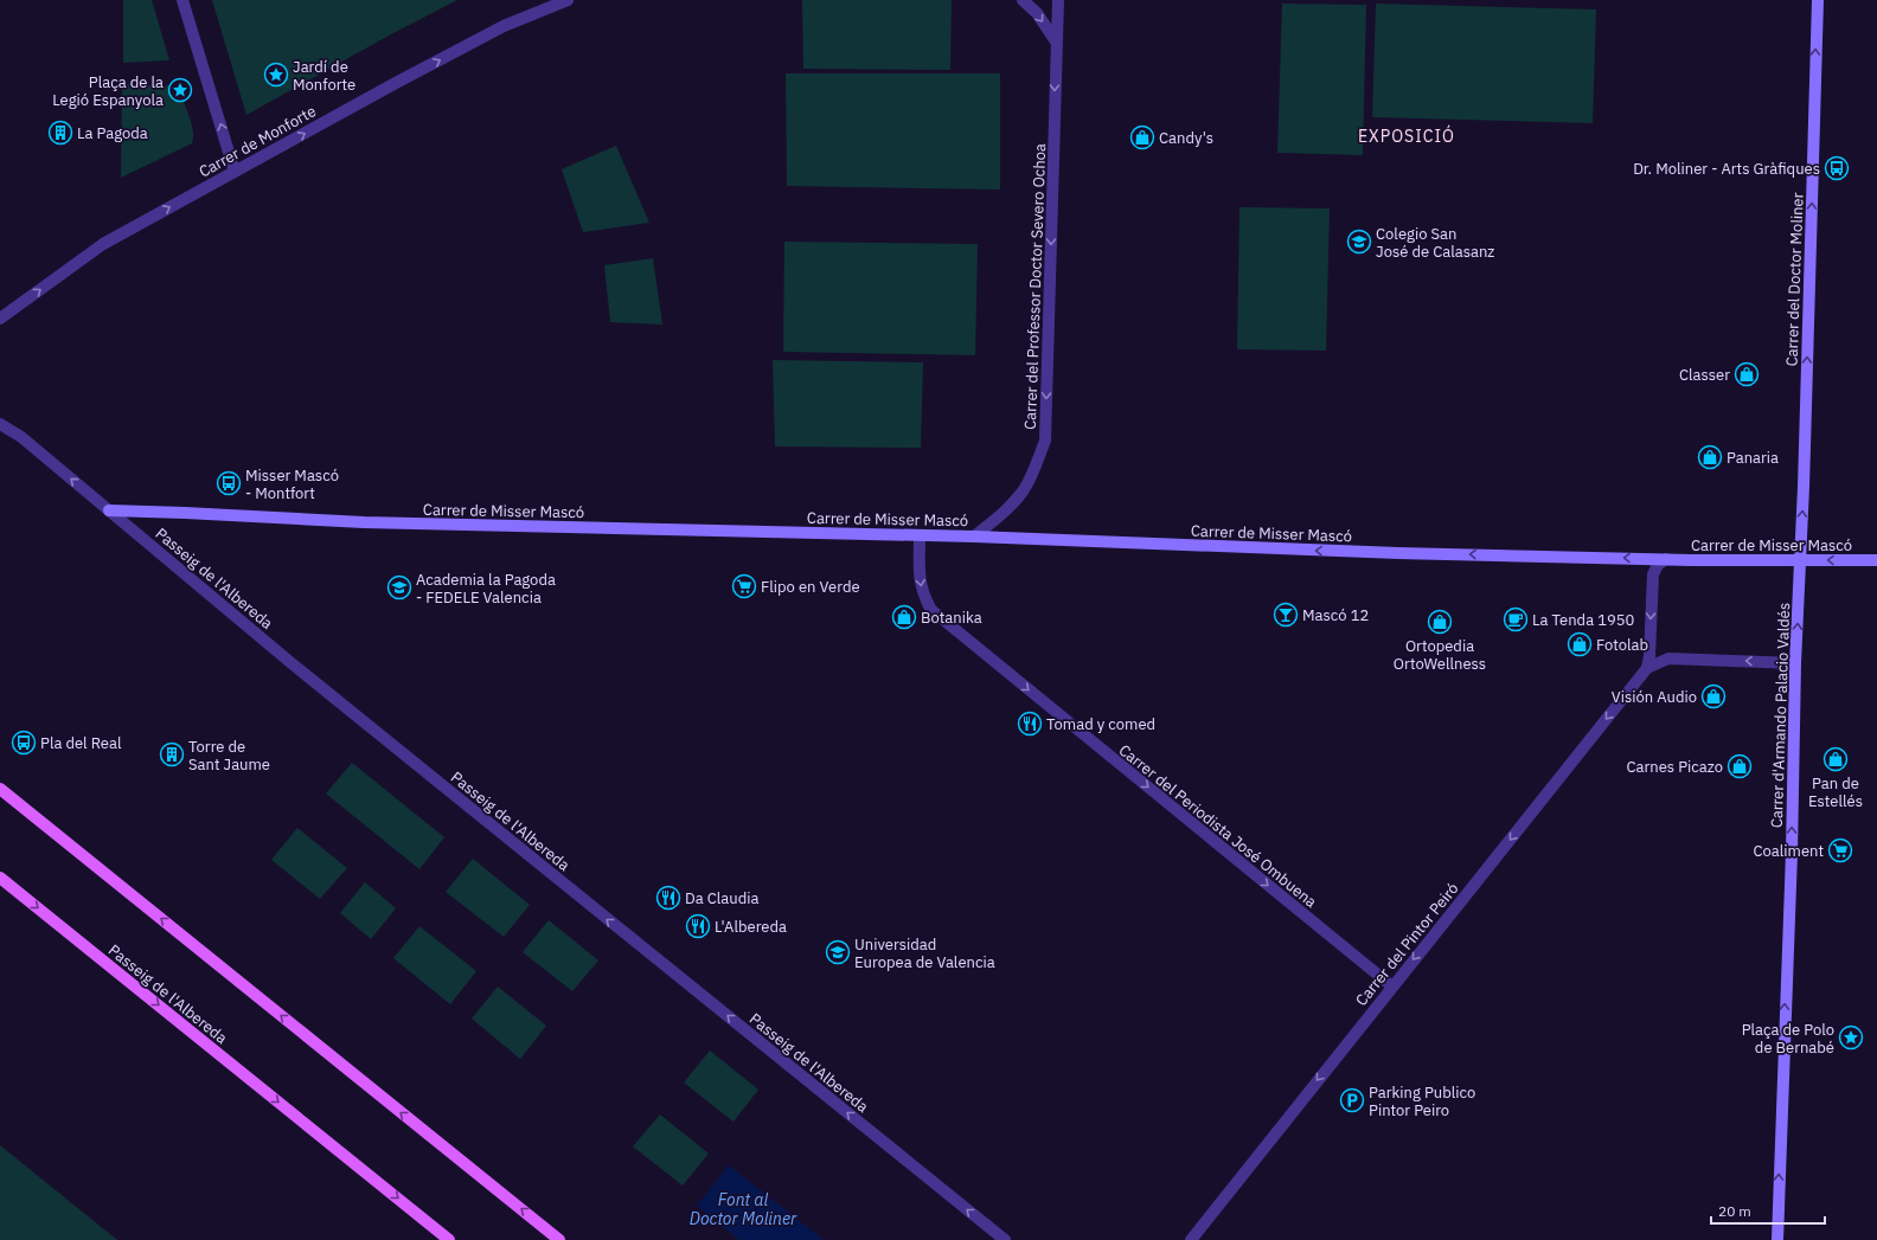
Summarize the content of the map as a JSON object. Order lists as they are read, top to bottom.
{
  "streets": {
    "main road": ["Passeig de l'Albereda"],
    "street": [
      "Carrer de Monforte",
      "Carrer del Doctor Moliner",
      "Carrer del Professor Doctor Severo Ochoa",
      "Carrer de Misser Mascó",
      "Carrer d'Armando Palacio Valdés",
      "Carrer del Periodista José Ombuena",
      "Carrer del Pintor Peiró"
    ]
  },
  "crossings": [
    ["Carrer del Doctor Moliner", "Carrer de Misser Mascó"],
    ["Carrer del Doctor Moliner", "Carrer d'Armando Palacio Valdés"],
    ["Carrer del Professor Doctor Severo Ochoa", "Carrer de Misser Mascó"],
    ["Carrer de Misser Mascó", "Passeig de l'Albereda"],
    ["Carrer de Misser Mascó", "Carrer d'Armando Palacio Valdés"],
    ["Carrer de Misser Mascó", "Carrer del Periodista José Ombuena"],
    ["Carrer del Periodista José Ombuena", "Carrer del Pintor Peiró"]
  ],
  "one_way": [
    "Carrer de Monforte",
    "Carrer del Doctor Moliner",
    "Carrer del Professor Doctor Severo Ochoa",
    "Carrer de Misser Mascó",
    "Carrer d'Armando Palacio Valdés",
    "Carrer del Periodista José Ombuena",
    "Carrer del Pintor Peiró"
  ],
  "districts": ["EXPOSICIÓ"],
  "water": ["Font al Doctor Moliner"],
  "places": {
    "place": ["Jardí de Monforte", "Plaça de la Legió Espanyola", "Plaça de Polo de Bernabé"],
    "building": ["La Pagoda", "Torre de Sant Jaume"],
    "shop": [
      "Candy's",
      "Classer",
      "Panaria",
      "Botanika",
      "Ortopedia OrtoWellness",
      "Fotolab",
      "Visión Audio",
      "Pan de Estellés",
      "Carnes Picazo"
    ],
    "bus stop": ["Dr. Moliner - Arts Gràfiques", "Misser Mascó - Montfort", "Pla del Real"],
    "school or university": ["Colegio San José de Calasanz", "Academia la Pagoda - FEDELE Valencia", "Universidad Europea de Valencia"],
    "supermarket": ["Flipo en Verde", "Coaliment"],
    "bar": ["Mascó 12"],
    "cafe": ["La Tenda 1950"],
    "restaurant": ["Tomad y comed", "Da Claudia", "L'Albereda"],
    "parking": ["Parking Publico Pintor Peiro"]
  },
  "scale_bar": "20 m"
}
